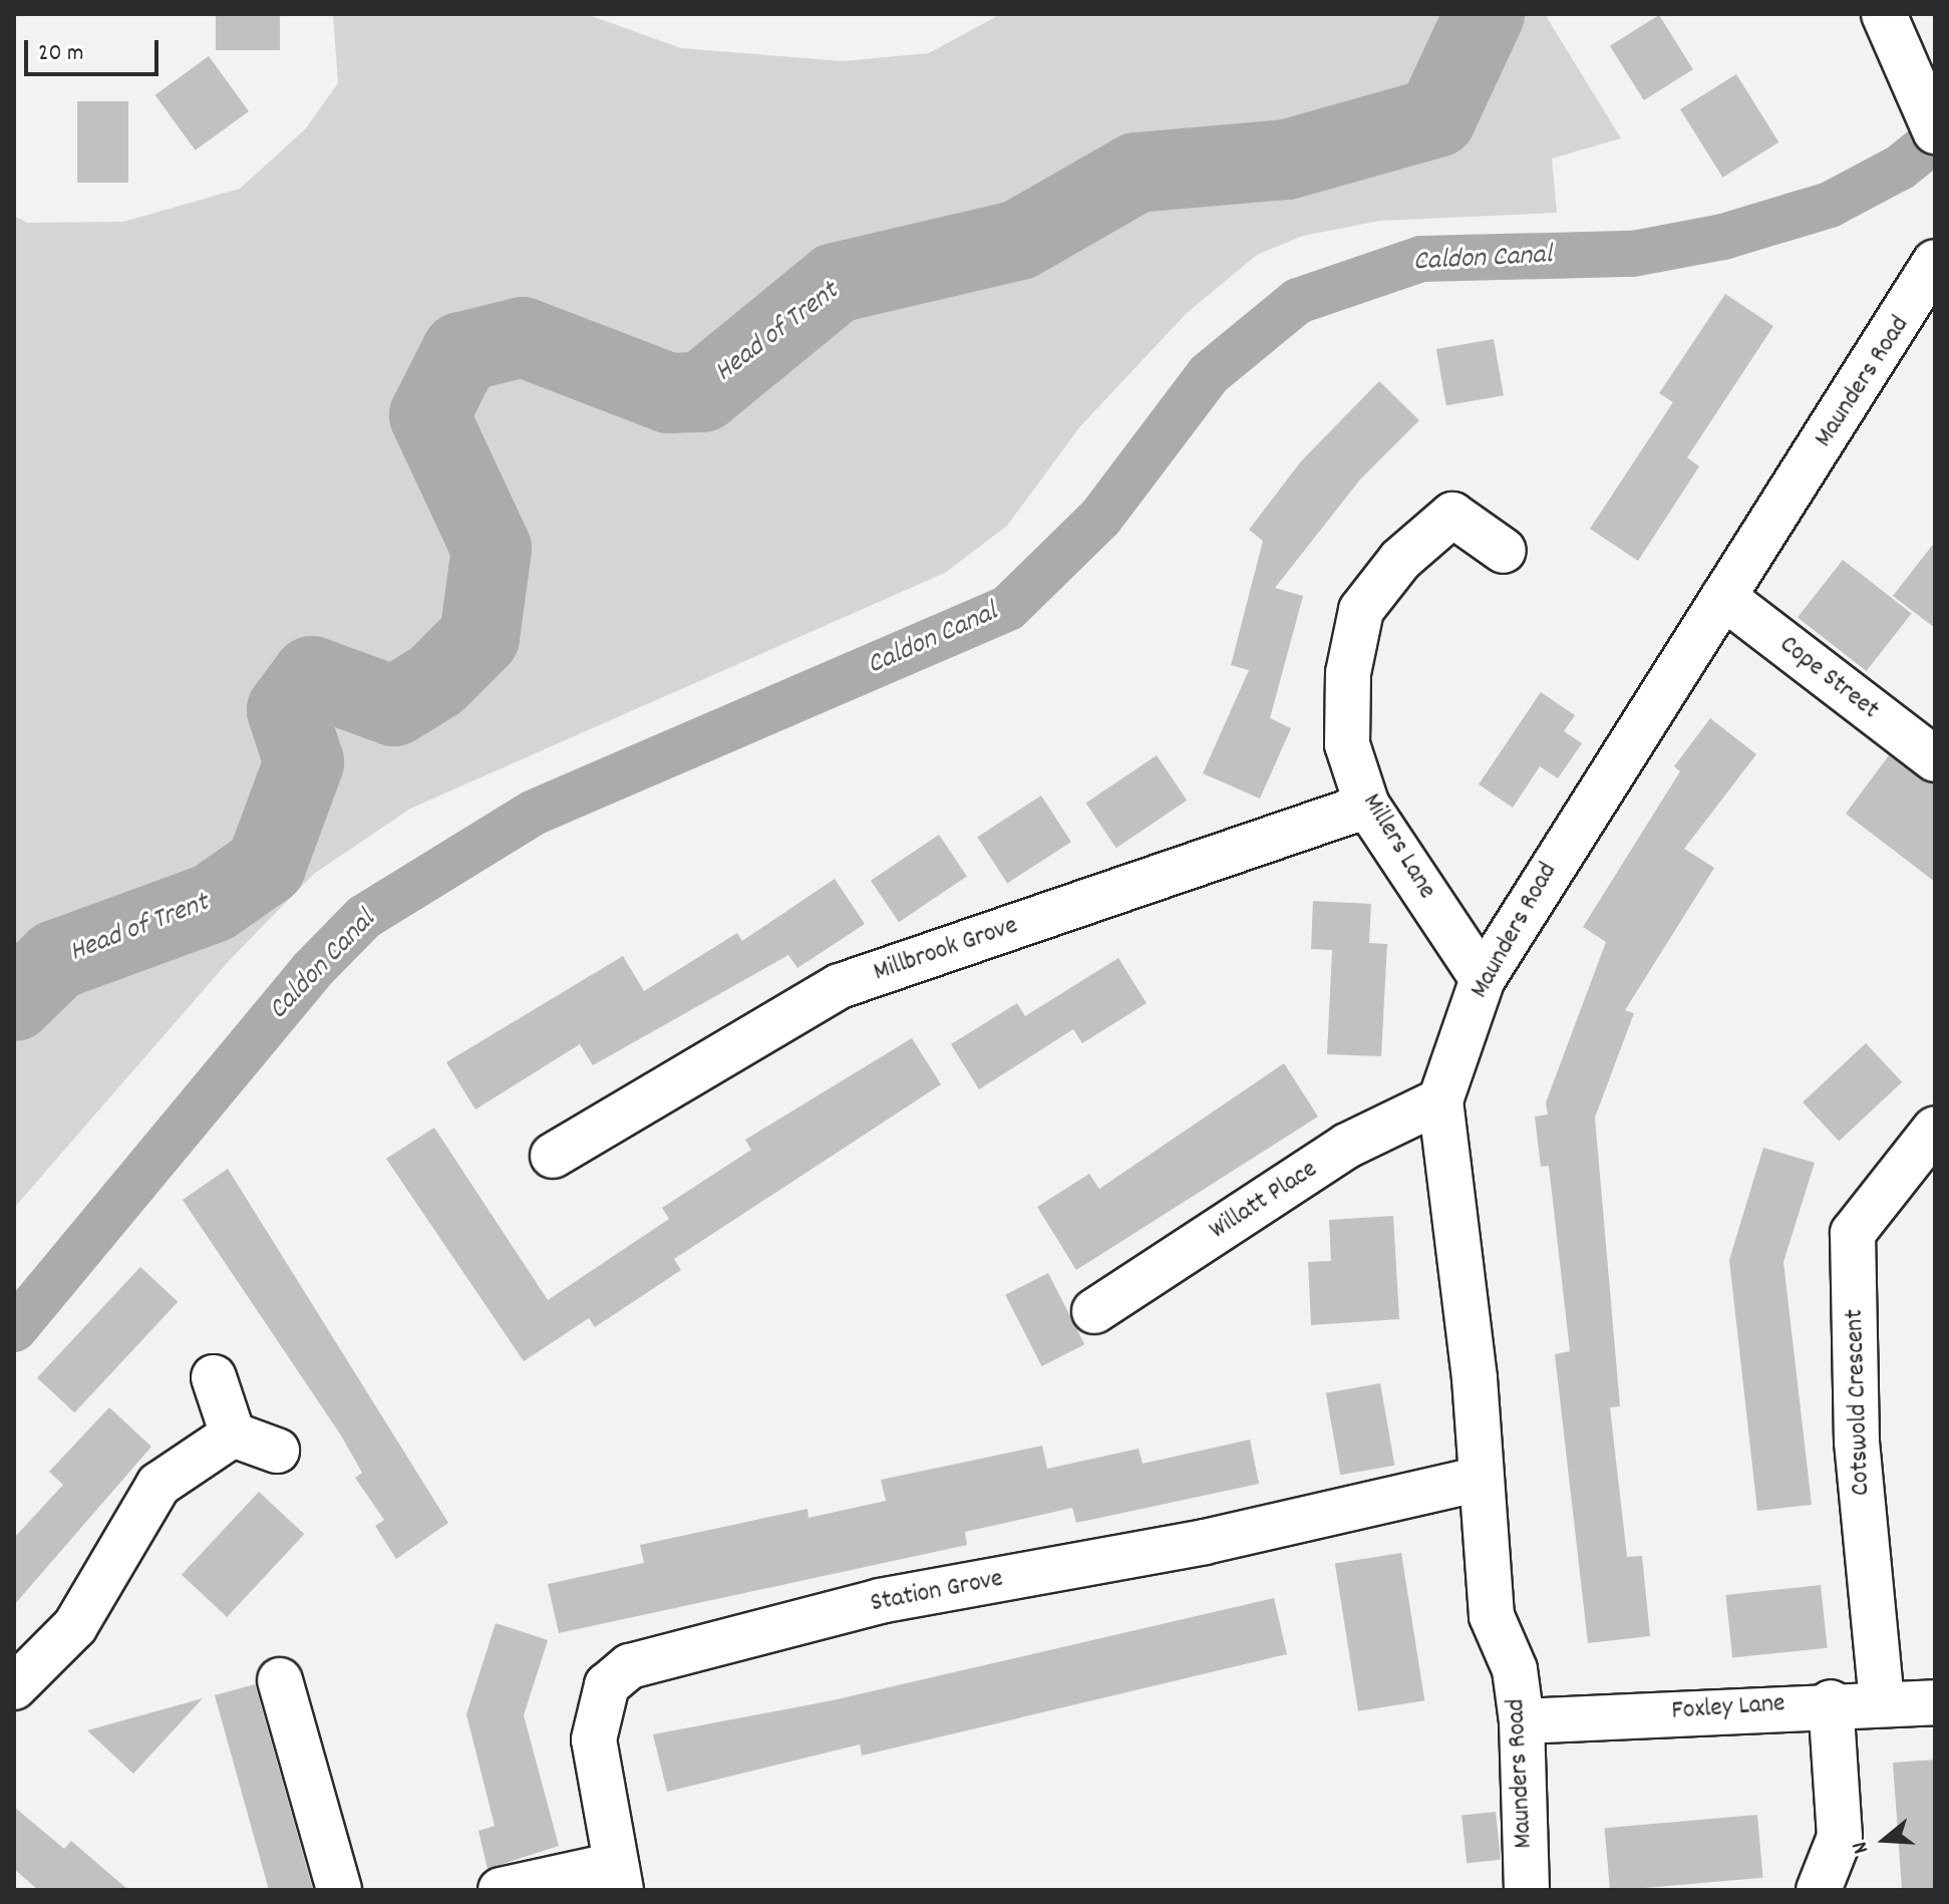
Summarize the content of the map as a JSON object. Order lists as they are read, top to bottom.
{
  "streets": {
    "street": [
      "Maunders Road",
      "Cope Street",
      "Millers Lane",
      "Millbrook Grove",
      "Willatt Place",
      "Cotswold Crescent",
      "Station Grove",
      "Foxley Lane"
    ]
  },
  "crossings": [
    ["Maunders Road", "Cope Street"],
    ["Maunders Road", "Millers Lane"],
    ["Maunders Road", "Willatt Place"],
    ["Maunders Road", "Station Grove"],
    ["Maunders Road", "Foxley Lane"],
    ["Millers Lane", "Millbrook Grove"],
    ["Cotswold Crescent", "Foxley Lane"]
  ],
  "water": ["Caldon Canal", "Head of Trent"],
  "scale_bar": "20 m",
  "north": "left"
}
